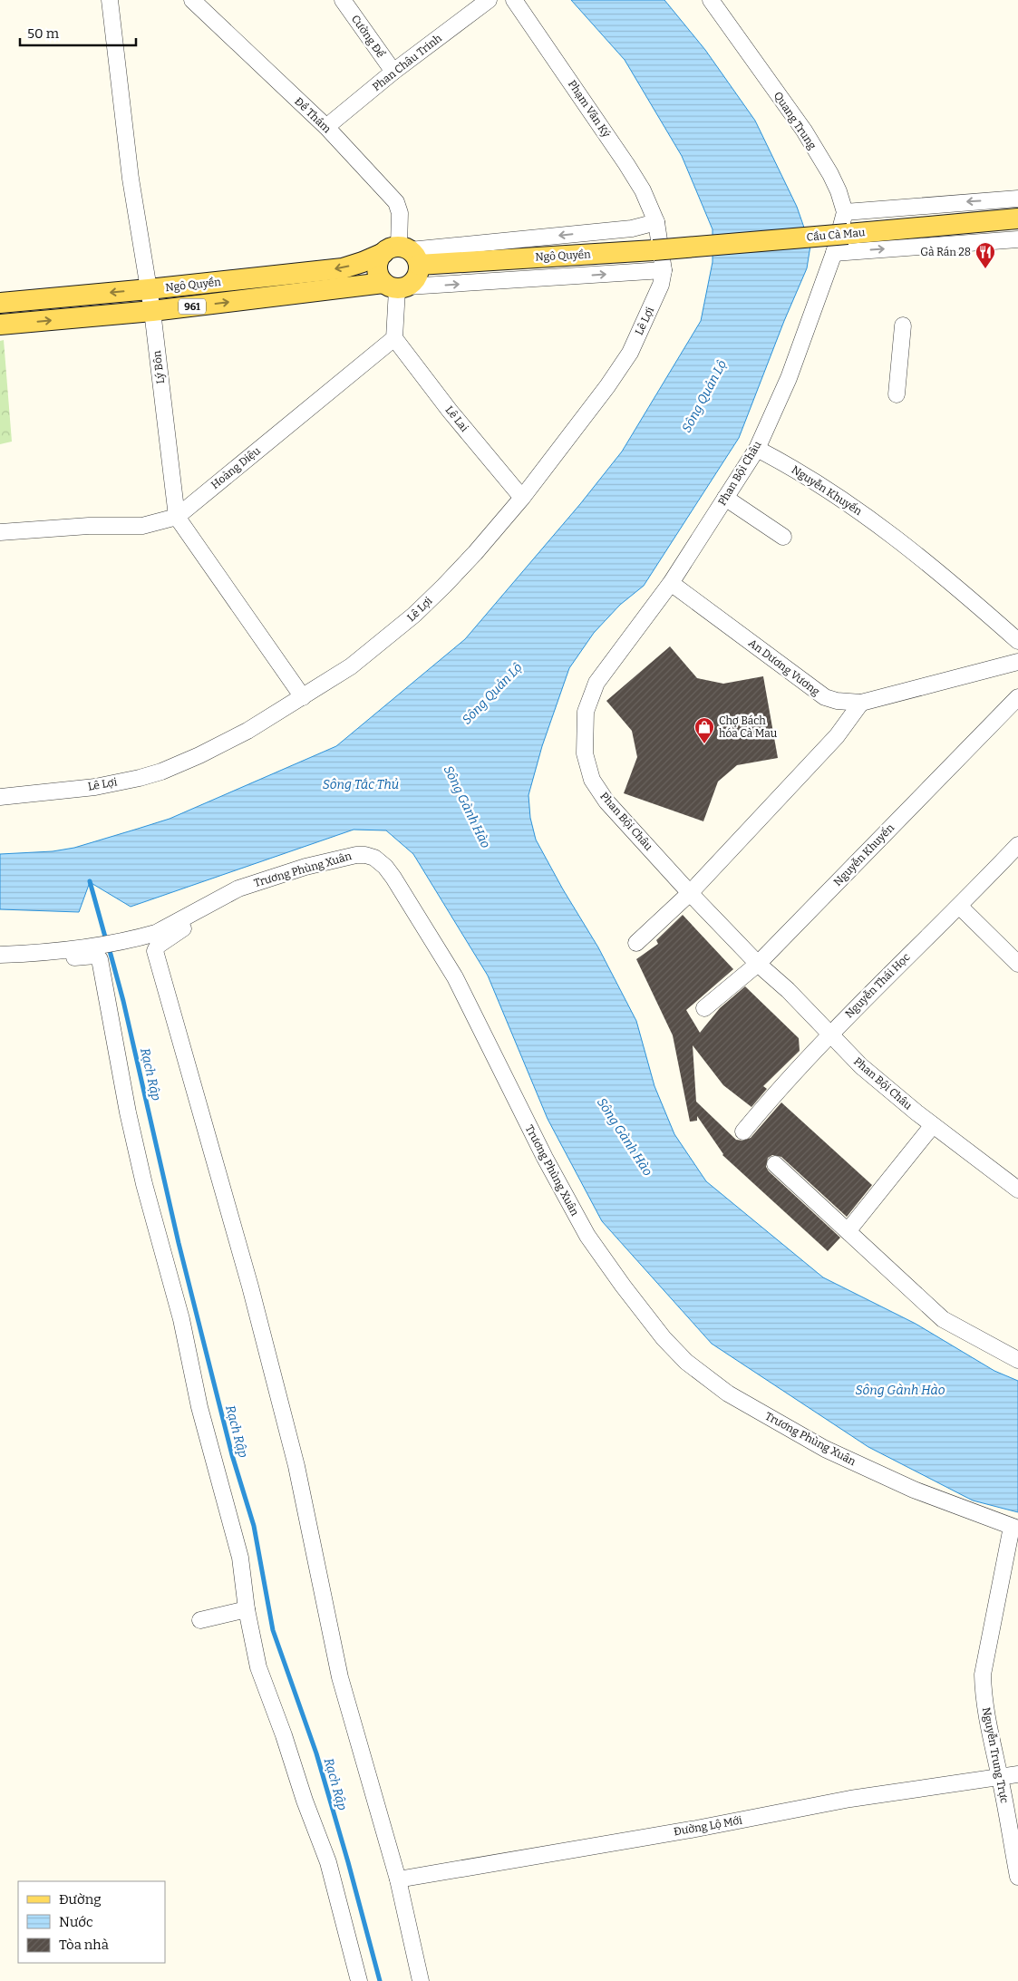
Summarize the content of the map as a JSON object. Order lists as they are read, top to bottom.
{
  "streets": {
    "main road": ["Cầu Cà Mau", "Ngô Quyền", "961"],
    "street": [
      "Cường Để",
      "Phan Châu Trinh",
      "Phạm Văn Ký",
      "Đề Thám",
      "Quang Trung",
      "Lê Lợi",
      "Lý Bôn",
      "Lê Lai",
      "Hoàng Diệu",
      "Phan Bội Châu",
      "Nguyễn Khuyến",
      "An Dương Vương",
      "Trương Phùng Xuân",
      "Nguyễn Thái Học",
      "Nguyễn Trung Trực",
      "Đường Lộ Mới"
    ]
  },
  "crossings": [
    ["Cường Để", "Phan Châu Trinh"],
    ["Phan Châu Trinh", "Đề Thám"],
    ["Phạm Văn Ký", "Lê Lợi"],
    ["Đề Thám", "Ngô Quyền"],
    ["Cầu Cà Mau", "Ngô Quyền"],
    ["Ngô Quyền", "Lý Bôn"],
    ["Lê Lợi", "Lý Bôn"],
    ["Lê Lợi", "Lê Lai"],
    ["Lý Bôn", "Hoàng Diệu"],
    ["Lê Lai", "Hoàng Diệu"],
    ["Phan Bội Châu", "Nguyễn Khuyến"],
    ["Phan Bội Châu", "An Dương Vương"],
    ["Phan Bội Châu", "Nguyễn Thái Học"],
    ["Trương Phùng Xuân", "Nguyễn Trung Trực"],
    ["Nguyễn Trung Trực", "Đường Lộ Mới"]
  ],
  "water": [
    "Sông Quản Lộ",
    "Sông Tắc Thủ",
    "Sông Gành Hào",
    "Rạch Rập"
  ],
  "places": {
    "restaurant": ["Gà Rán 28"],
    "shop": ["Chợ Bách hóa Cà Mau"]
  },
  "legend": ["Đường", "Nước", "Tòa nhà"],
  "scale_bar": "50 m"
}
